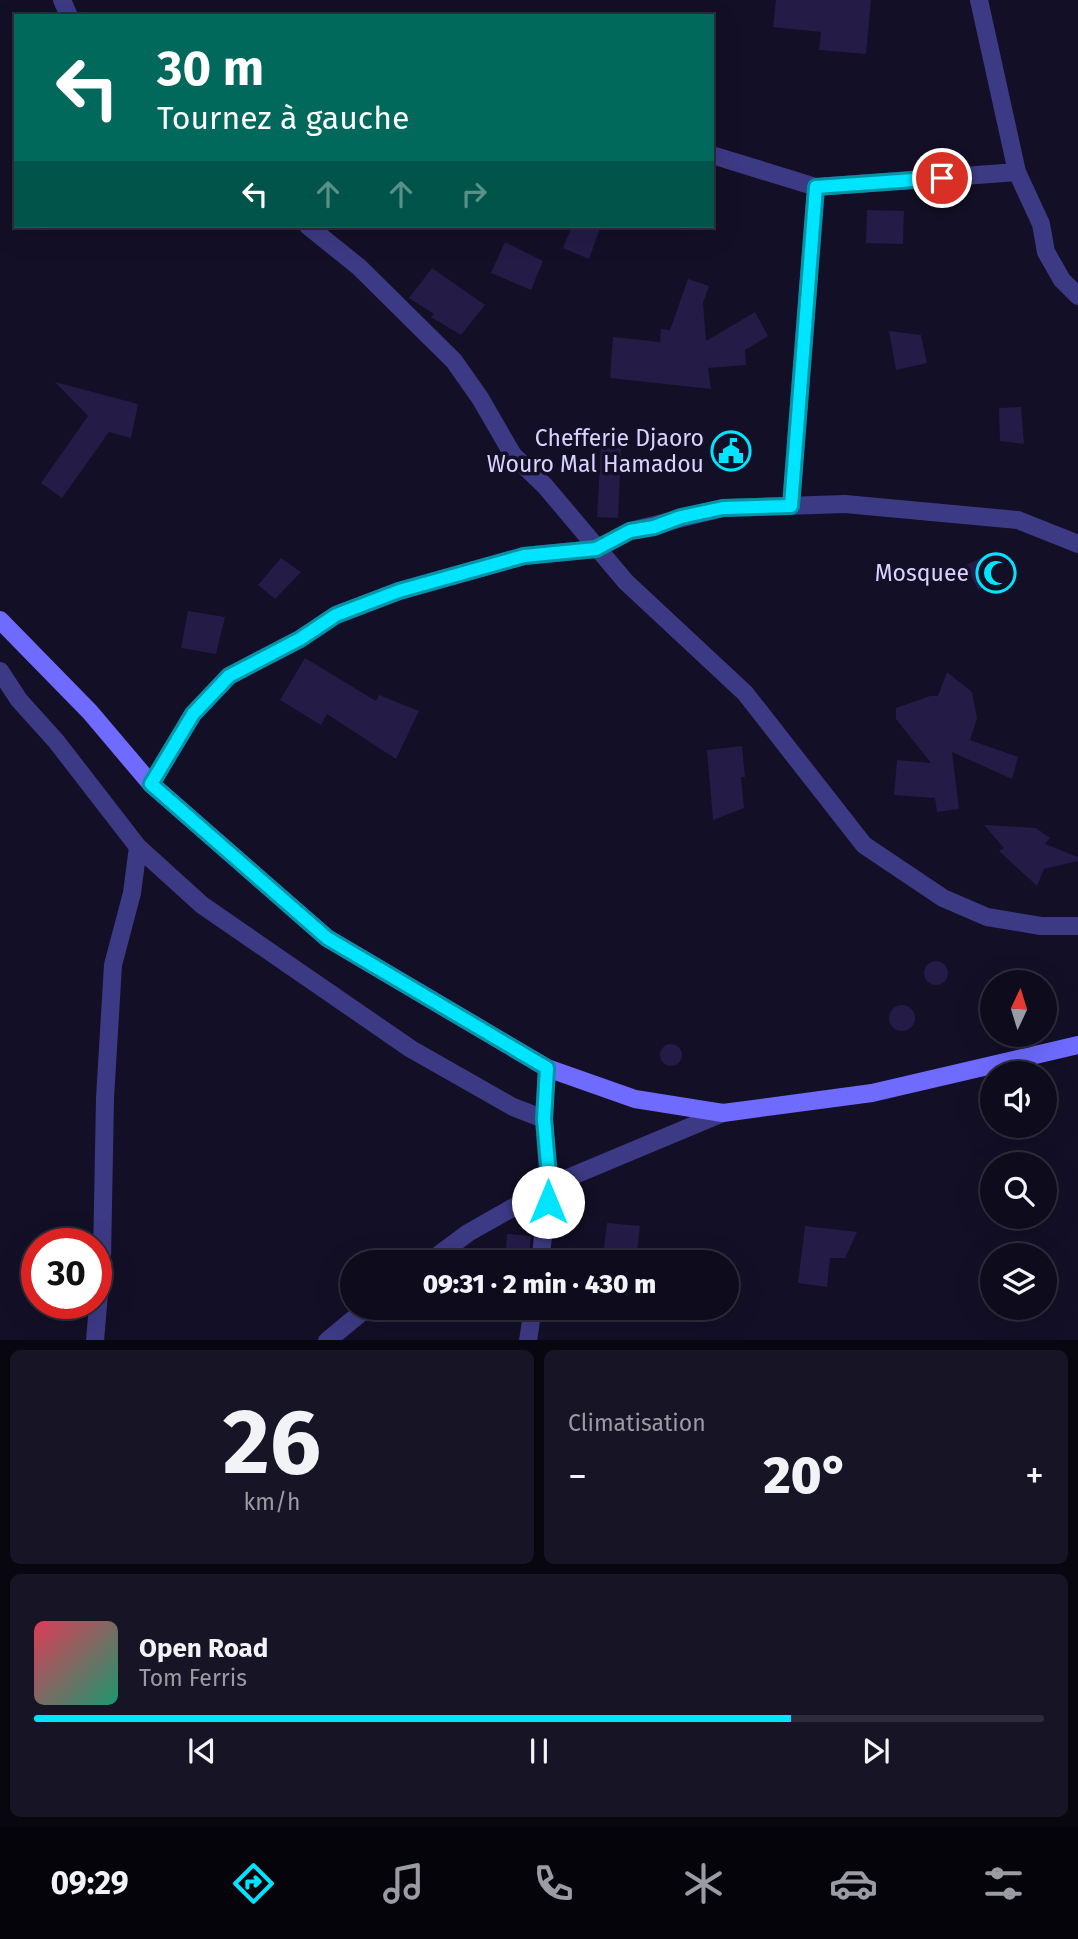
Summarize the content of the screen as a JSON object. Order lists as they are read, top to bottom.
{
  "places": {
    "public building": ["Chefferie Djaoro Wouro Mal Hamadou"],
    "mosque": ["Mosquee"]
  },
  "north": "top",
  "page": {
    "turn": ["30 m", "Tournez à gauche"],
    "limit": "30",
    "trip": "09:31 · 2 min · 430 m",
    "tile": [
      ["26", "km/h"],
      "Climatisation"
    ],
    "heat": ["−", "20°", "+"],
    "song": ["Open Road", "Tom Ferris"],
    "tabs": "09:29"
  }
}
